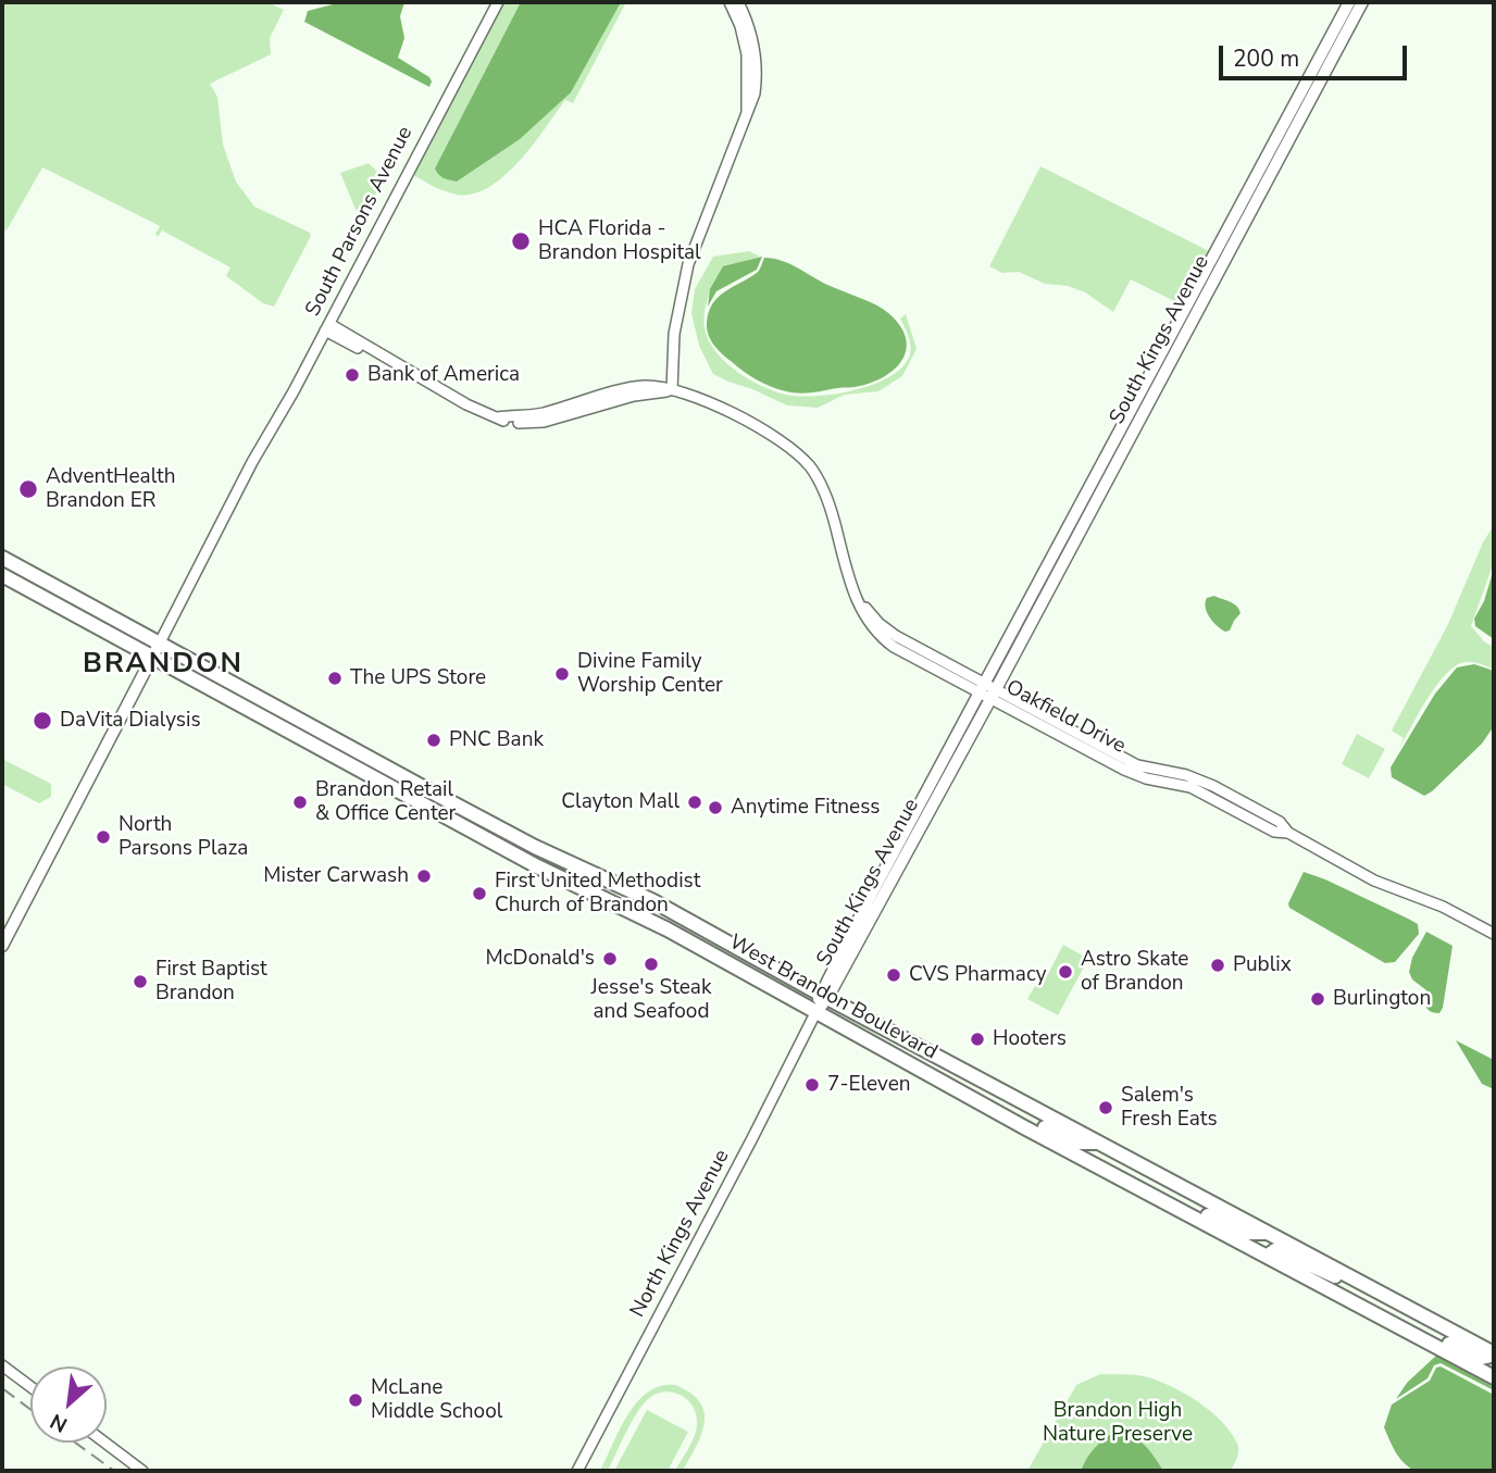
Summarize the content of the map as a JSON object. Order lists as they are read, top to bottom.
{
  "streets": {
    "highway": ["West Brandon Boulevard"],
    "main road": ["South Kings Avenue"],
    "street": ["South Parsons Avenue", "Oakfield Drive", "North Kings Avenue"]
  },
  "crossings": [
    ["South Parsons Avenue", "Oakfield Drive"],
    ["South Parsons Avenue", "West Brandon Boulevard"],
    ["South Kings Avenue", "Oakfield Drive"],
    ["South Kings Avenue", "West Brandon Boulevard"],
    ["South Kings Avenue", "North Kings Avenue"],
    ["West Brandon Boulevard", "North Kings Avenue"]
  ],
  "districts": ["BRANDON"],
  "parks": ["Brandon High Nature Preserve"],
  "places": [
    "HCA Florida - Brandon Hospital",
    "Bank of America",
    "AdventHealth Brandon ER",
    "Divine Family Worship Center",
    "The UPS Store",
    "DaVita Dialysis",
    "PNC Bank",
    "Brandon Retail & Office Center",
    "Clayton Mall",
    "Anytime Fitness",
    "North Parsons Plaza",
    "Mister Carwash",
    "First United Methodist Church of Brandon",
    "McDonald's",
    "Jesse's Steak and Seafood",
    "Publix",
    "Astro Skate of Brandon",
    "CVS Pharmacy",
    "First Baptist Brandon",
    "Burlington",
    "Hooters",
    "7-Eleven",
    "Salem's Fresh Eats",
    "McLane Middle School"
  ],
  "scale_bar": "200 m",
  "north": "bottom left"
}
